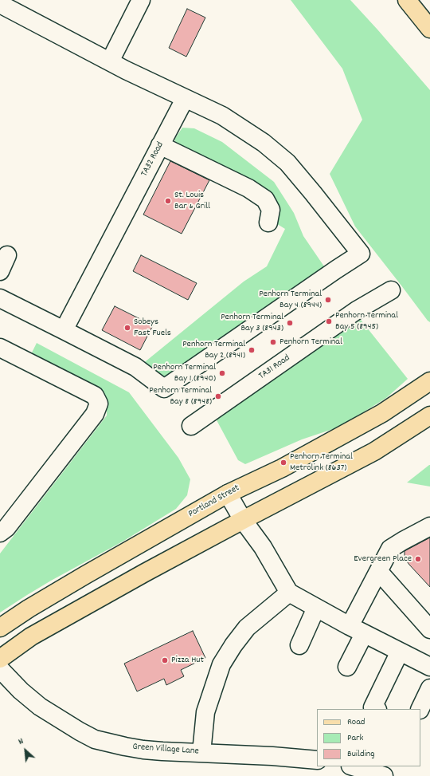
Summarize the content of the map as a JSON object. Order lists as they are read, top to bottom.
{
  "streets": {
    "main road": ["Portland Street"],
    "street": ["TA32 Road", "TA31 Road", "Green Village Lane"]
  },
  "places": [
    "St. Louis Bar & Grill",
    "Penhorn Terminal Bay 4 (8944)",
    "Penhorn Terminal Bay 5 (8945)",
    "Penhorn Terminal Bay 3 (8943)",
    "Sobeys Fast Fuels",
    "Penhorn Terminal",
    "Penhorn Terminal Bay 2 (8941)",
    "Penhorn Terminal Bay 1 (8940)",
    "Penhorn Terminal Bay 8 (8948)",
    "Penhorn Terminal Metrolink (8637)",
    "Evergreen Place",
    "Pizza Hut"
  ],
  "legend": ["Road", "Park", "Building"],
  "north": "top left"
}
